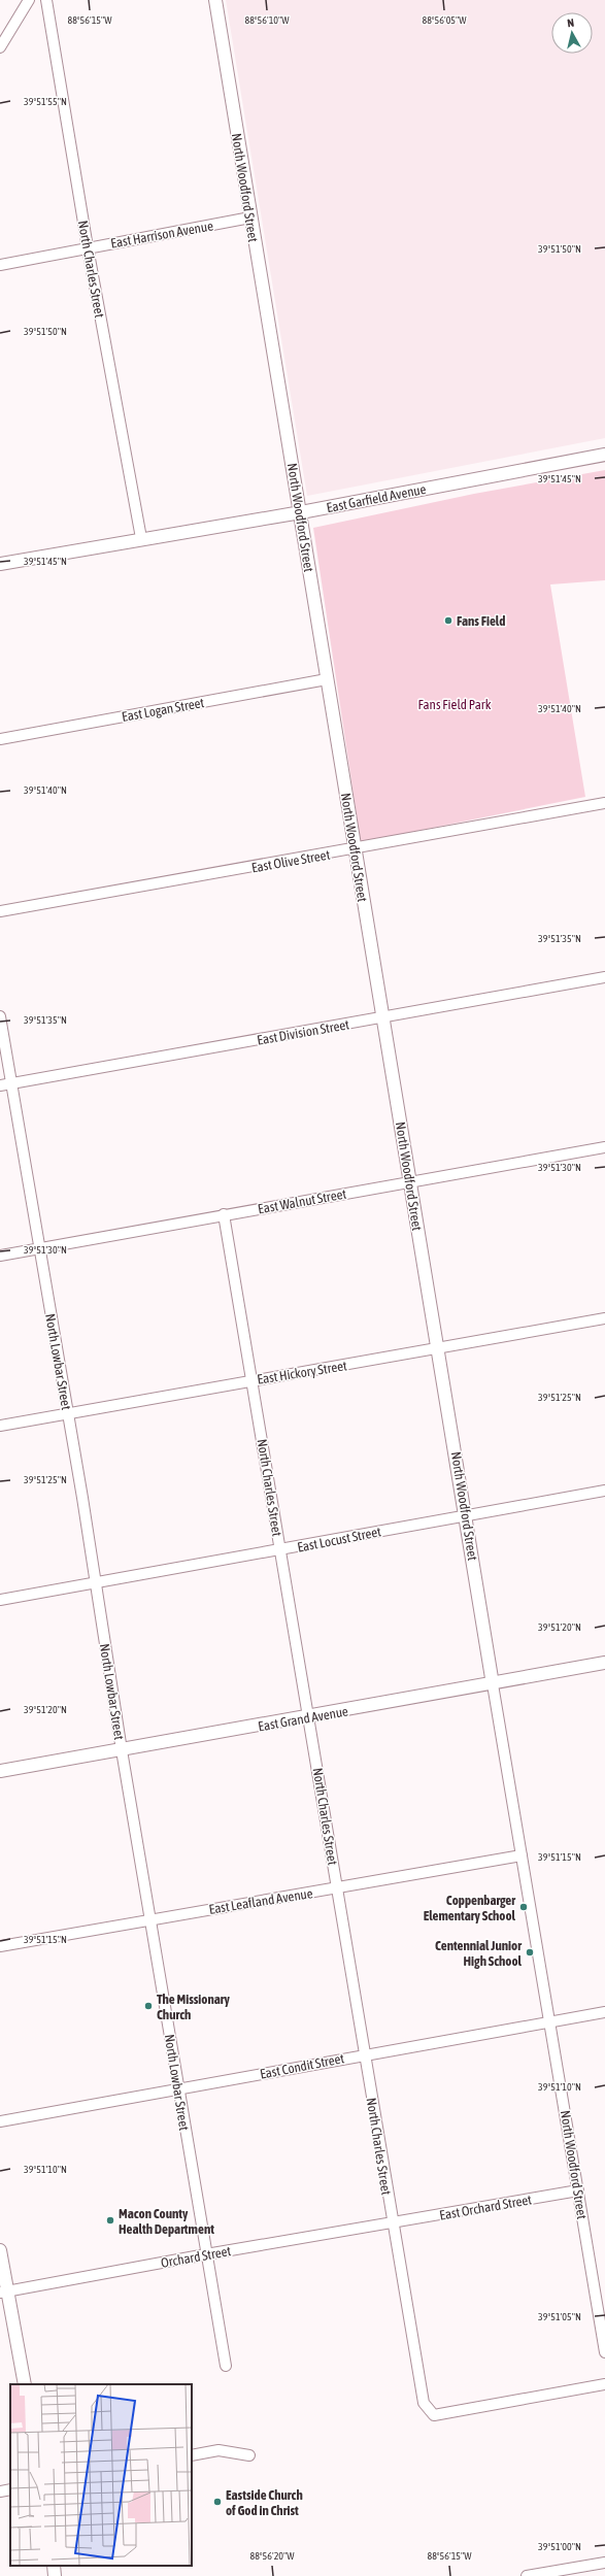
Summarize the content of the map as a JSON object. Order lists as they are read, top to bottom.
{
  "streets": {
    "street": [
      "North Woodford Street",
      "East Harrison Avenue",
      "North Charles Street",
      "East Garfield Avenue",
      "East Logan Street",
      "East Olive Street",
      "East Division Street",
      "East Walnut Street",
      "North Lowbar Street",
      "East Hickory Street",
      "East Locust Street",
      "East Grand Avenue",
      "East Leafland Avenue",
      "East Condit Street",
      "East Orchard Street",
      "Orchard Street"
    ]
  },
  "crossings": [
    ["North Woodford Street", "East Harrison Avenue"],
    ["North Woodford Street", "East Garfield Avenue"],
    ["North Woodford Street", "East Logan Street"],
    ["North Woodford Street", "East Olive Street"],
    ["North Woodford Street", "East Division Street"],
    ["North Woodford Street", "East Walnut Street"],
    ["North Woodford Street", "East Hickory Street"],
    ["North Woodford Street", "East Locust Street"],
    ["North Woodford Street", "East Grand Avenue"],
    ["North Woodford Street", "East Leafland Avenue"],
    ["North Woodford Street", "East Condit Street"],
    ["North Woodford Street", "East Orchard Street"],
    ["East Harrison Avenue", "North Charles Street"],
    ["North Charles Street", "East Garfield Avenue"],
    ["North Charles Street", "East Walnut Street"],
    ["North Charles Street", "East Hickory Street"],
    ["North Charles Street", "East Locust Street"],
    ["North Charles Street", "East Grand Avenue"],
    ["North Charles Street", "East Leafland Avenue"],
    ["North Charles Street", "East Condit Street"],
    ["North Charles Street", "East Orchard Street"],
    ["North Charles Street", "Orchard Street"],
    ["East Division Street", "North Lowbar Street"],
    ["East Walnut Street", "North Lowbar Street"],
    ["North Lowbar Street", "East Hickory Street"],
    ["North Lowbar Street", "East Locust Street"],
    ["North Lowbar Street", "East Grand Avenue"],
    ["North Lowbar Street", "East Leafland Avenue"],
    ["North Lowbar Street", "East Condit Street"],
    ["North Lowbar Street", "Orchard Street"],
    ["East Orchard Street", "Orchard Street"]
  ],
  "parks": ["Fans Field Park"],
  "places": [
    "Fans Field",
    "Coppenbarger Elementary School",
    "Centennial Junior High School",
    "The Missionary Church",
    "Macon County Health Department",
    "Eastside Church of God in Christ"
  ],
  "north": "top",
  "coordinates": [
    "88°56'15\"W",
    "88°56'10\"W",
    "88°56'05\"W",
    "39°51'55\"N",
    "39°51'50\"N",
    "39°51'45\"N",
    "39°51'40\"N",
    "39°51'35\"N",
    "39°51'30\"N",
    "39°51'25\"N",
    "39°51'20\"N",
    "39°51'15\"N",
    "39°51'10\"N",
    "39°51'05\"N",
    "39°51'00\"N",
    "88°56'20\"W"
  ]
}
